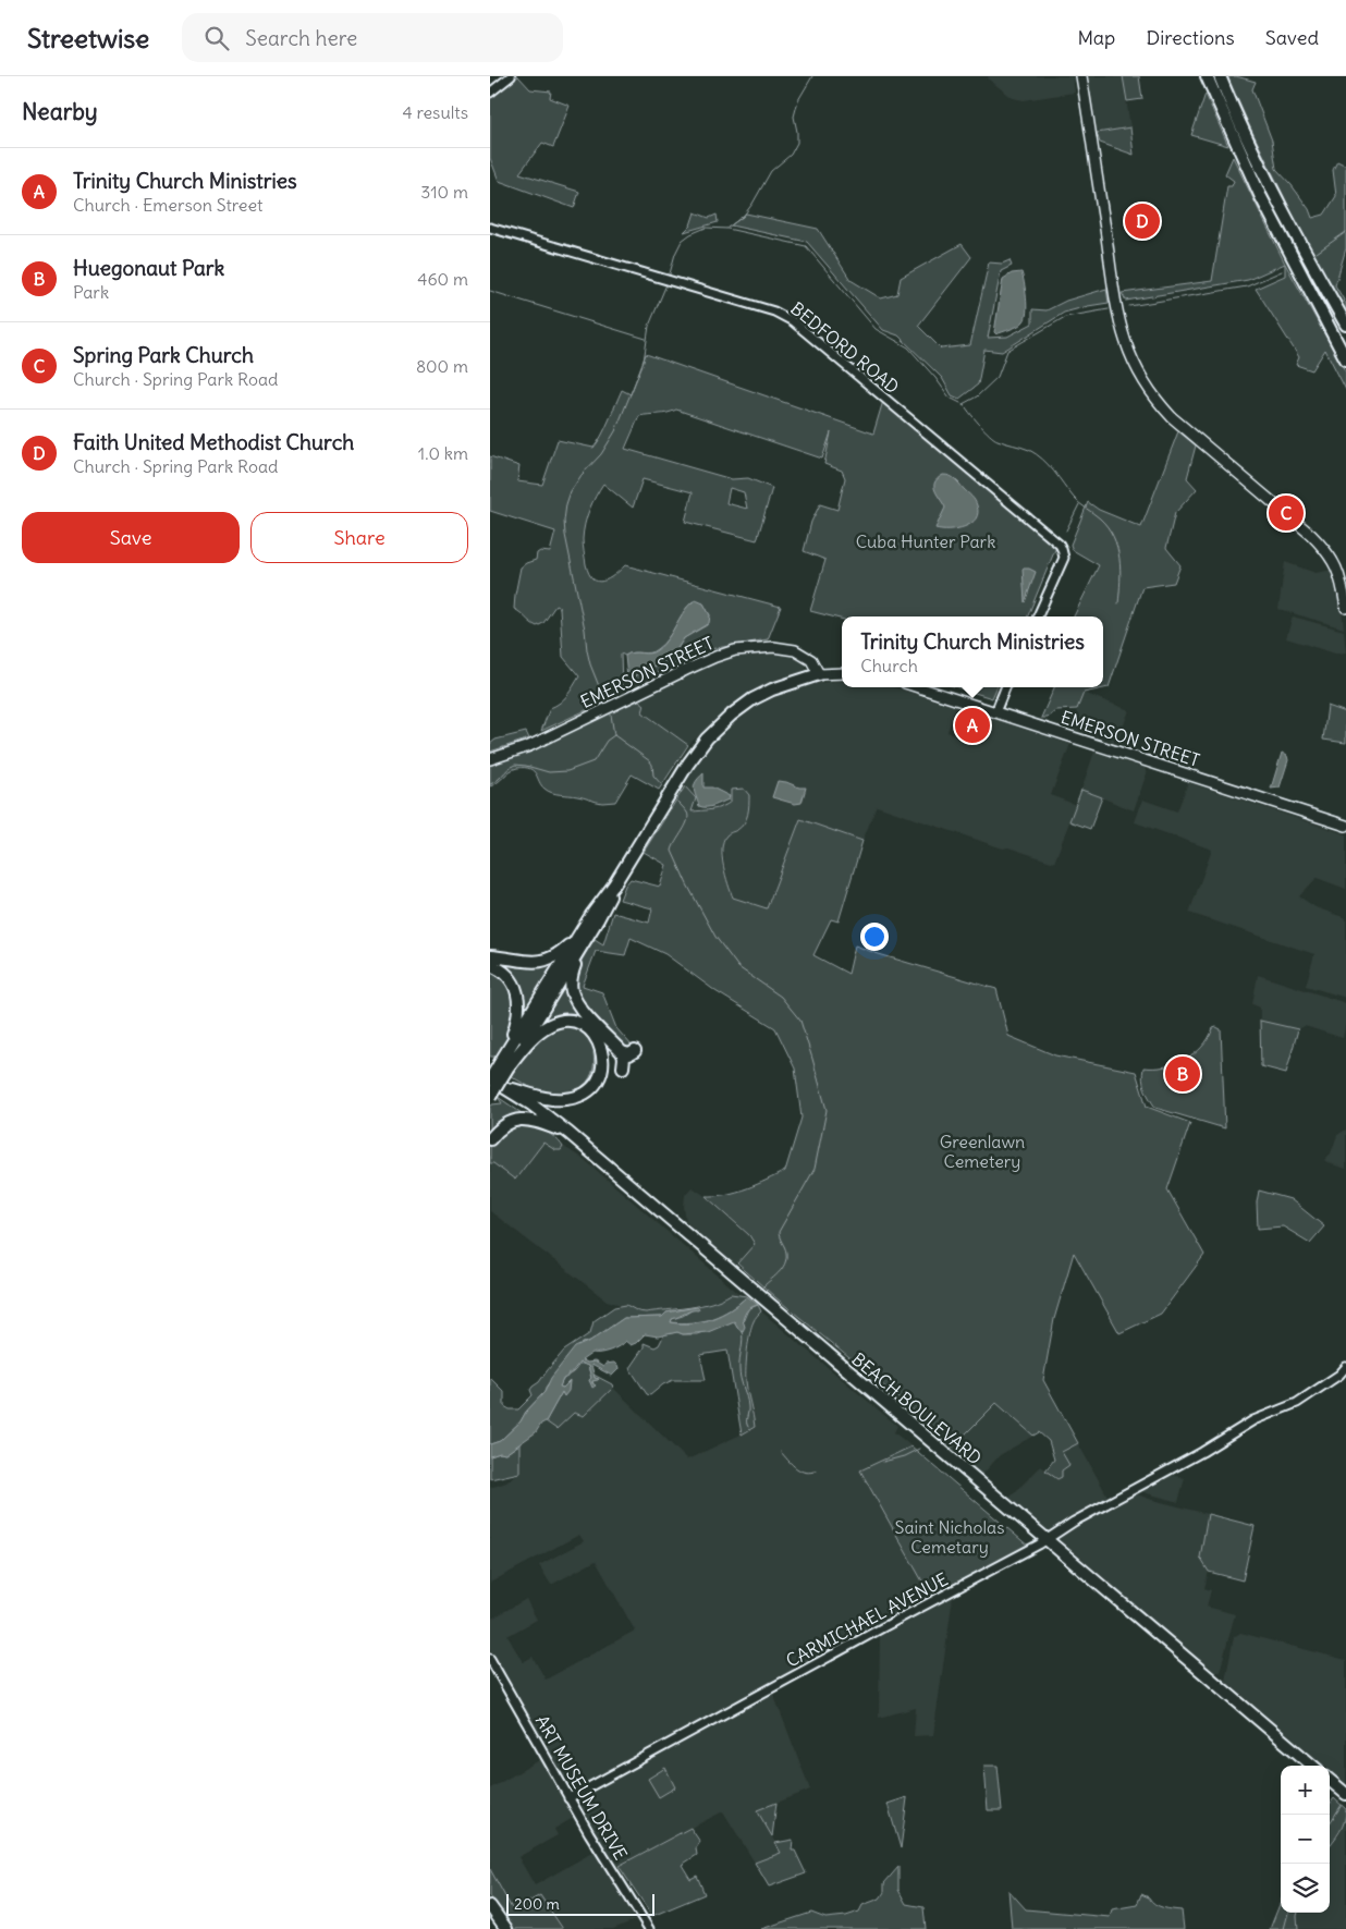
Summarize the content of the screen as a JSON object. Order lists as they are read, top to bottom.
{
  "streets": {
    "highway": ["BEACH BOULEVARD"],
    "main road": ["EMERSON STREET"],
    "street": ["BEDFORD ROAD", "CARMICHAEL AVENUE", "ART MUSEUM DRIVE"]
  },
  "crossings": [
    ["BEACH BOULEVARD", "CARMICHAEL AVENUE"],
    ["CARMICHAEL AVENUE", "ART MUSEUM DRIVE"]
  ],
  "parks": ["Cuba Hunter Park", "Greenlawn Cemetery", "Saint Nicholas Cemetary"],
  "scale_bar": "200 m",
  "page": {
    "header": "Streetwise",
    "search": "Search here",
    "nav": ["Map", "Directions", "Saved"],
    "heading": ["Nearby", "4 results"],
    "list": [
      {
        "mark": "A",
        "name": "Trinity Church Ministries",
        "note": "Church · Emerson Street",
        "value": "310 m"
      },
      {
        "mark": "B",
        "name": "Huegonaut Park",
        "note": "Park",
        "value": "460 m"
      },
      {
        "mark": "C",
        "name": "Spring Park Church",
        "note": "Church · Spring Park Road",
        "value": "800 m"
      },
      {
        "mark": "D",
        "name": "Faith United Methodist Church",
        "note": "Church · Spring Park Road",
        "value": "1.0 km"
      }
    ],
    "pins": [
      "D",
      "C",
      "A",
      "B"
    ],
    "buttons": ["Save", "Share"],
    "popup": ["Trinity Church Ministries", "Church"],
    "map_buttons": ["+", "−"],
    "scale": "200 m"
  }
}
